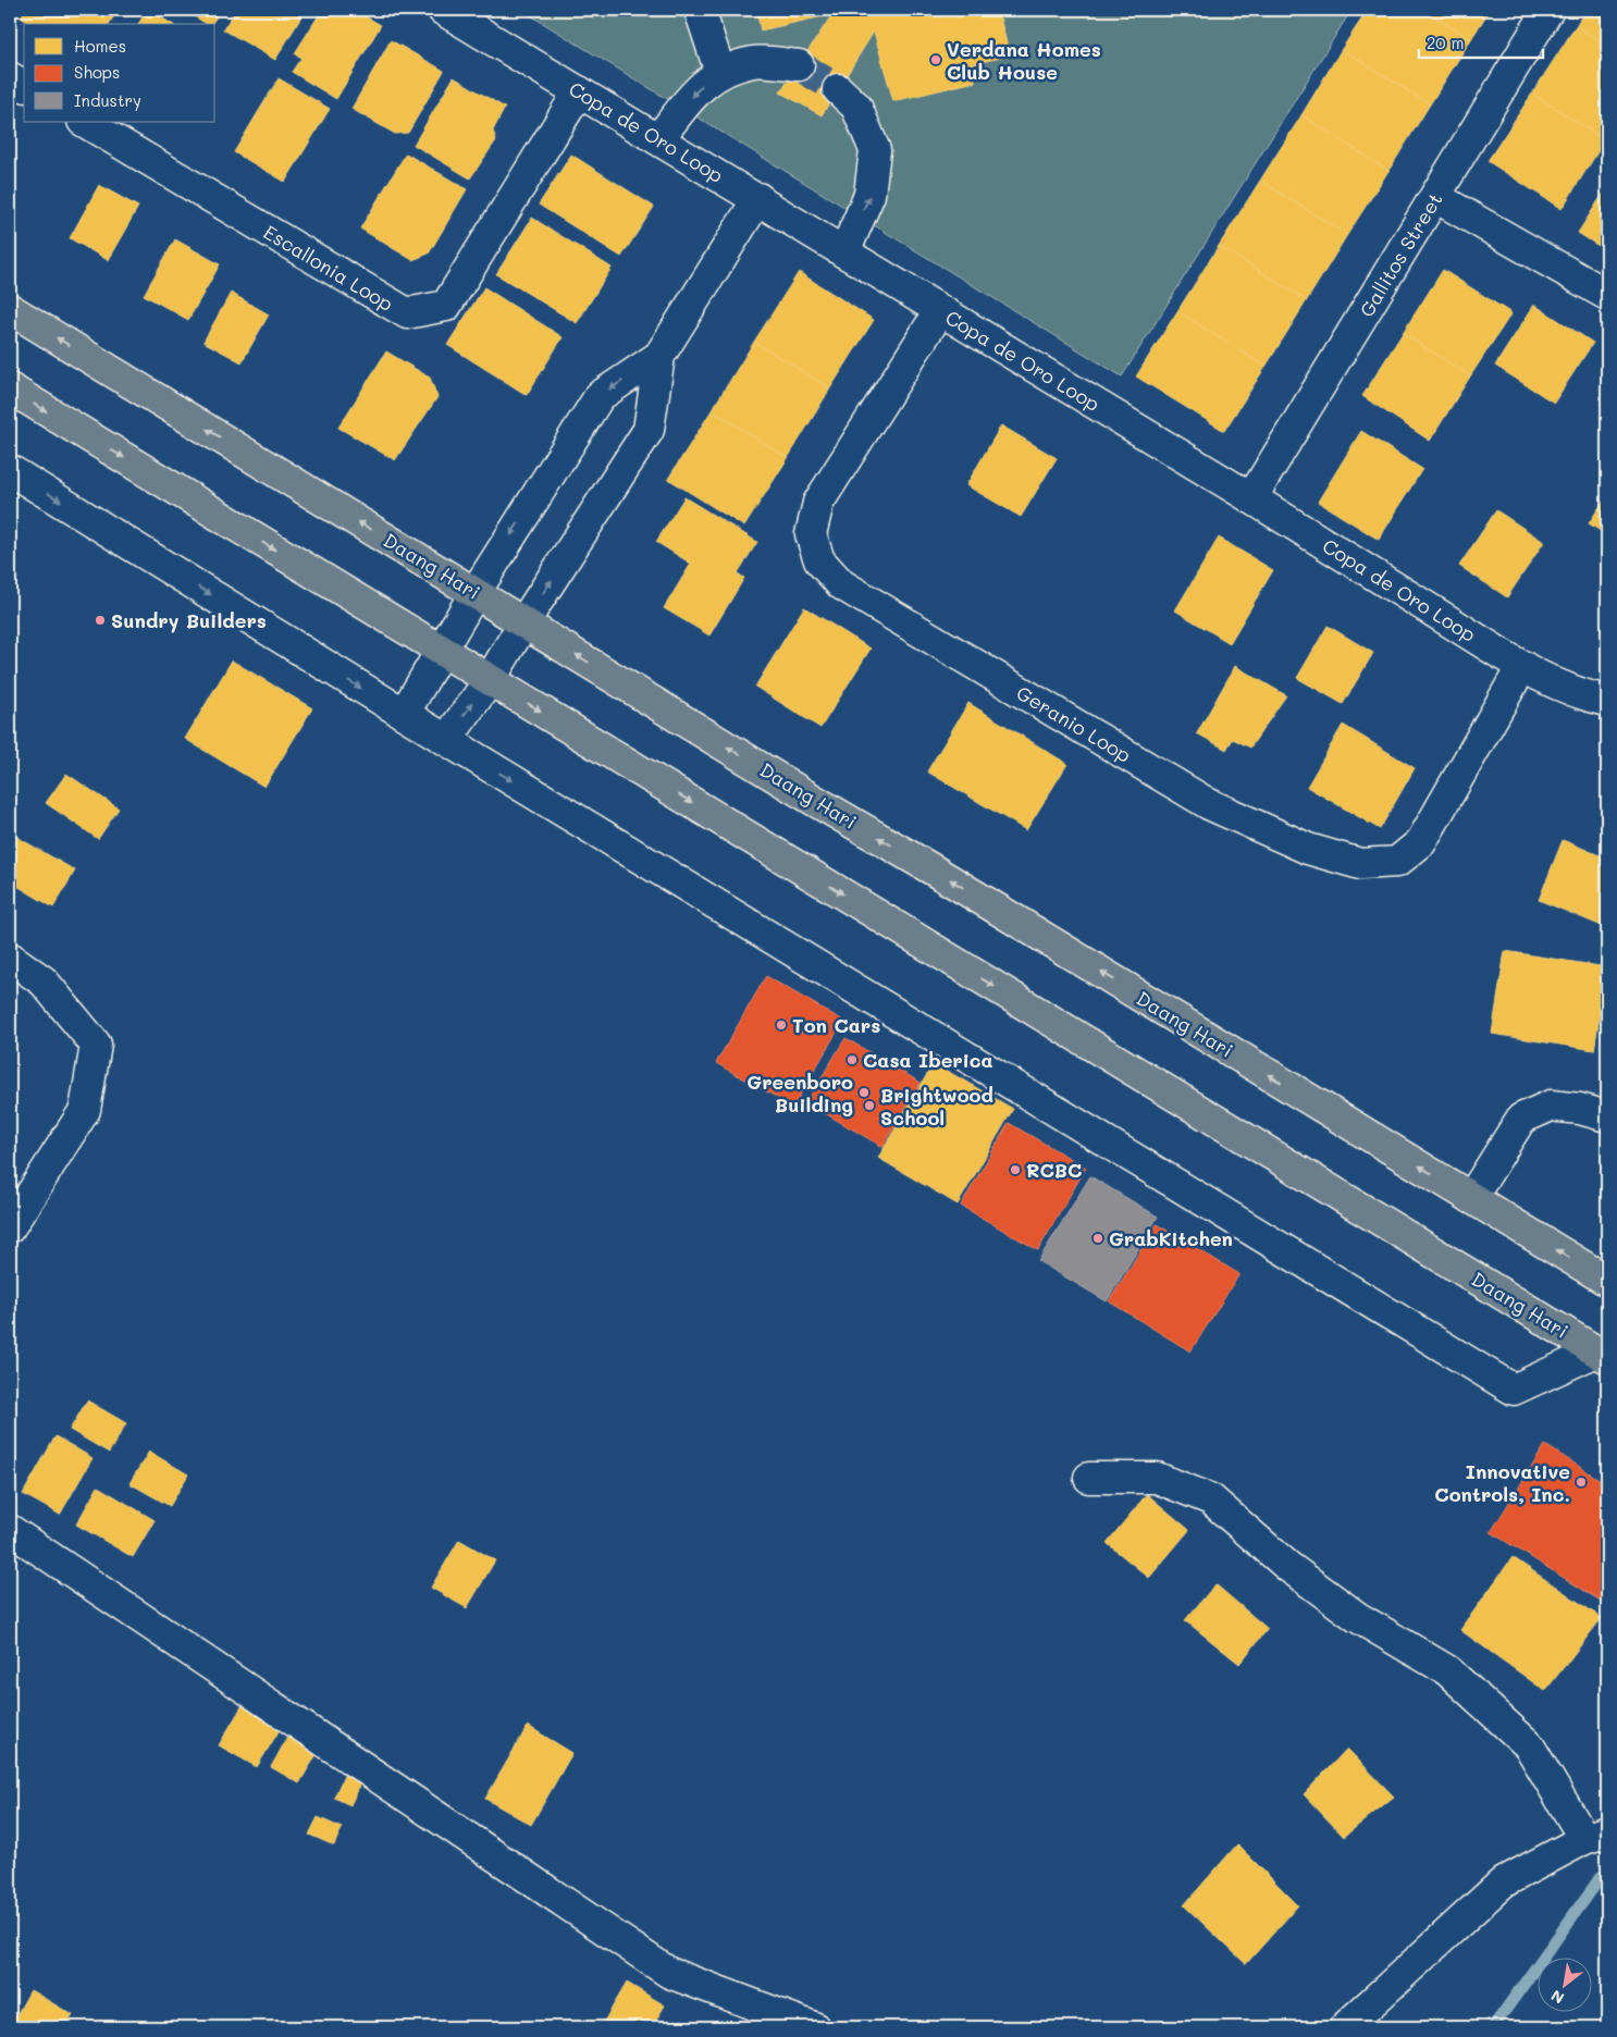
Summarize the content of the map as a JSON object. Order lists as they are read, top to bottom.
{
  "streets": {
    "main road": ["Daang Hari"],
    "street": [
      "Copa de Oro Loop",
      "Gallitos Street",
      "Escallonia Loop",
      "Geranio Loop"
    ]
  },
  "crossings": [
    ["Copa de Oro Loop", "Gallitos Street"],
    ["Copa de Oro Loop", "Escallonia Loop"],
    ["Copa de Oro Loop", "Geranio Loop"]
  ],
  "places": [
    "Verdana Homes Club House",
    "Sundry Builders",
    "Ton Cars",
    "Casa Iberica",
    "Greenboro Building",
    "Brightwood School",
    "RCBC",
    "GrabKitchen",
    "Innovative Controls, Inc."
  ],
  "legend": ["Homes", "Shops", "Industry"],
  "scale_bar": "20 m",
  "north": "bottom left"
}
